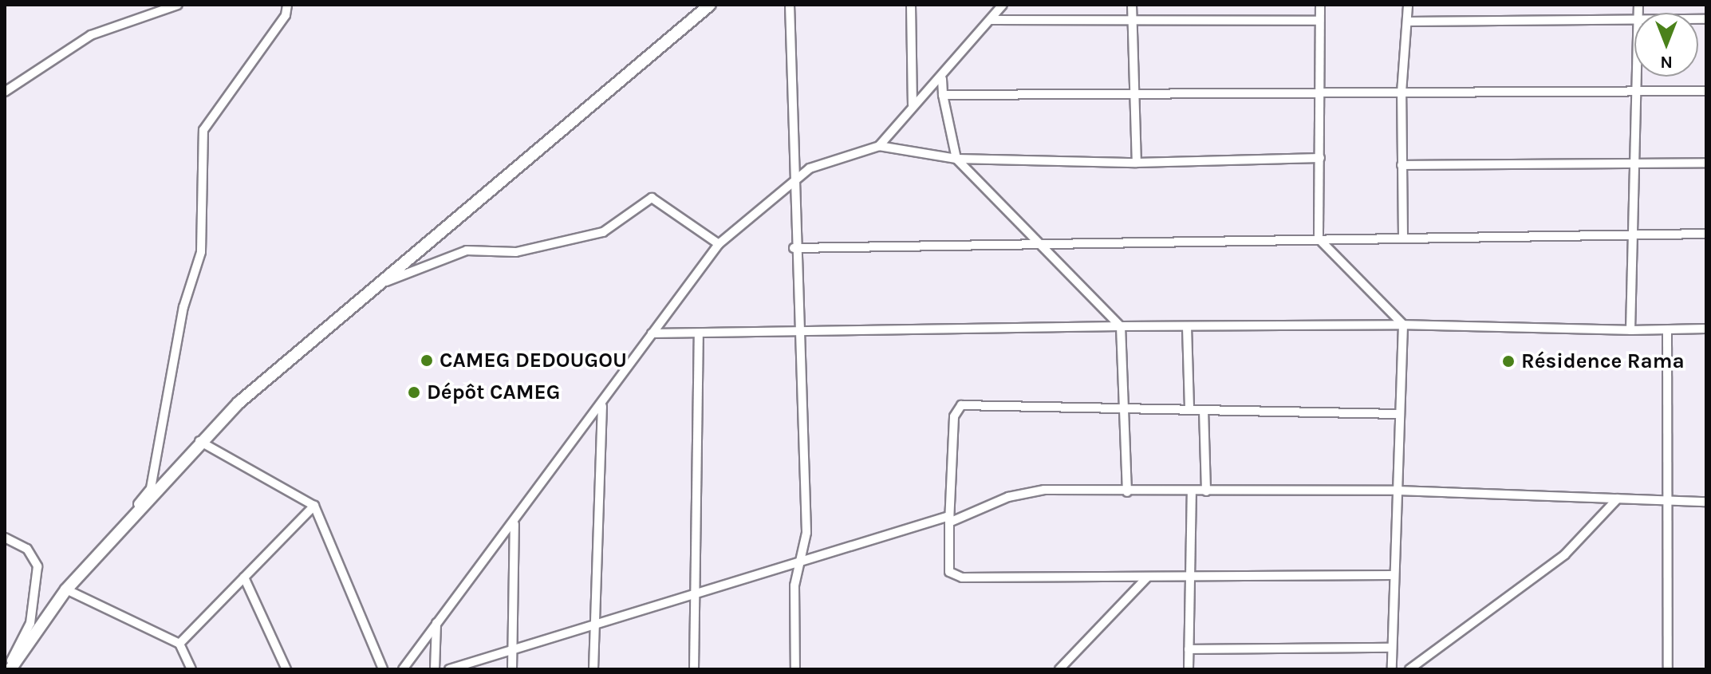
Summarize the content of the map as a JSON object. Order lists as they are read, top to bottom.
{
  "places": ["CAMEG DEDOUGOU", "Résidence Rama", "Dépôt CAMEG"],
  "north": "bottom"
}
